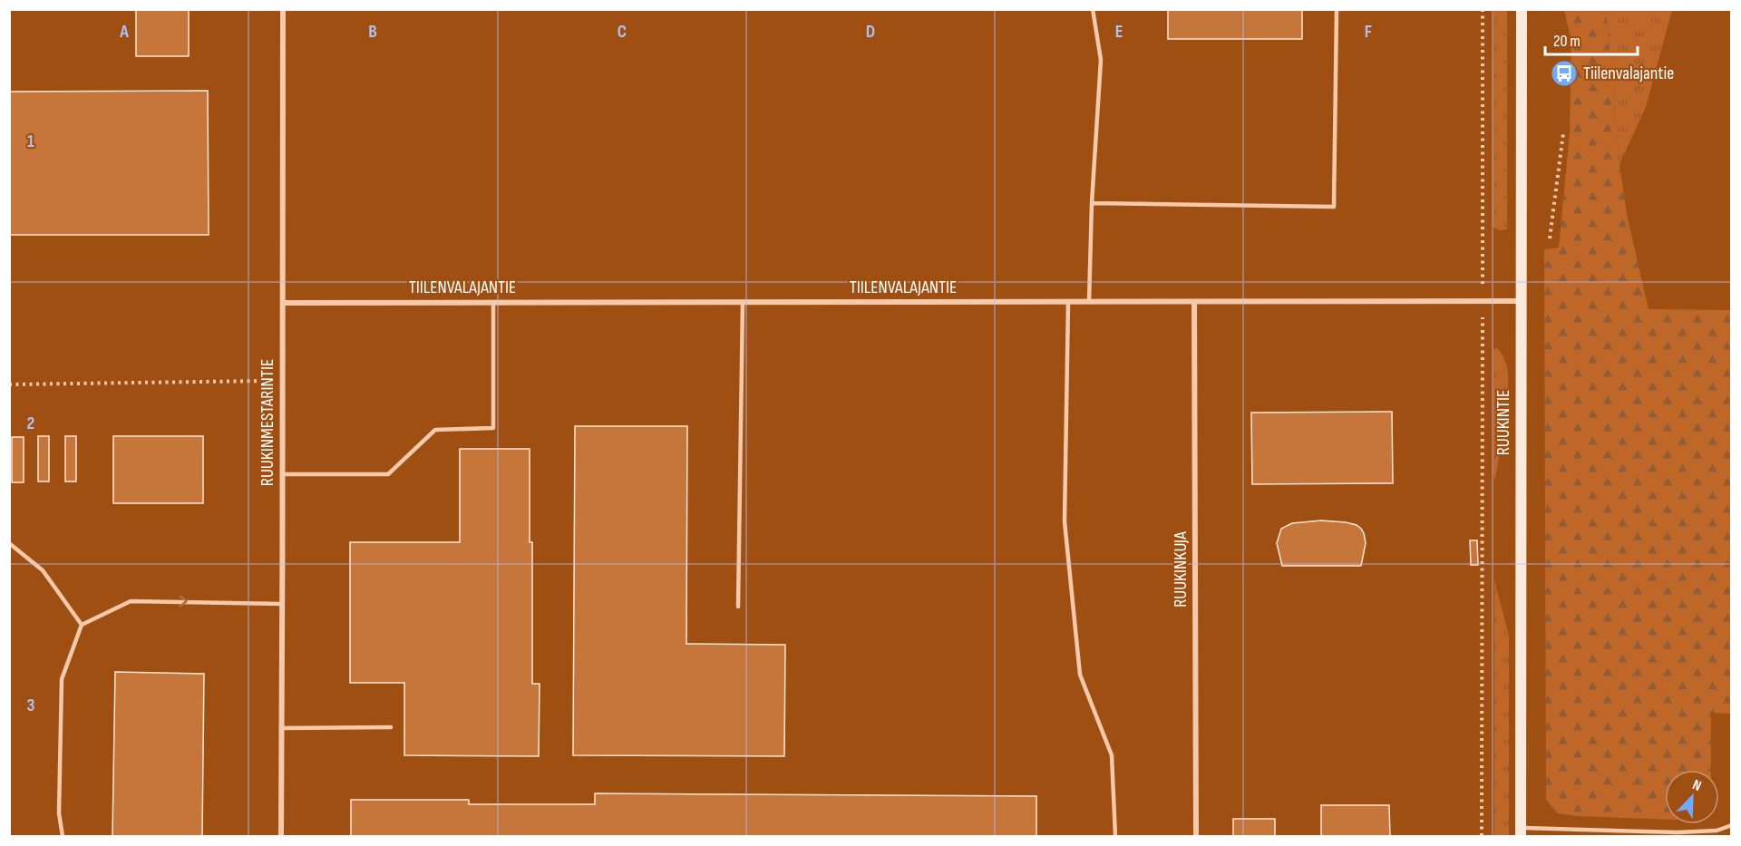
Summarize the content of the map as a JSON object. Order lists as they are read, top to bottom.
{
  "streets": {
    "street": [
      "TIILENVALAJANTIE",
      "RUUKINMESTARINTIE",
      "RUUKINTIE",
      "RUUKINKUJA"
    ]
  },
  "crossings": [
    ["TIILENVALAJANTIE", "RUUKINMESTARINTIE"],
    ["TIILENVALAJANTIE", "RUUKINTIE"],
    ["TIILENVALAJANTIE", "RUUKINKUJA"]
  ],
  "places": {
    "bus stop": ["Tiilenvalajantie"]
  },
  "scale_bar": "20 m",
  "north": "top right",
  "grid": {
    "columns": [
      "A",
      "B",
      "C",
      "D",
      "E",
      "F"
    ],
    "rows": ["1", "2", "3"]
  }
}
